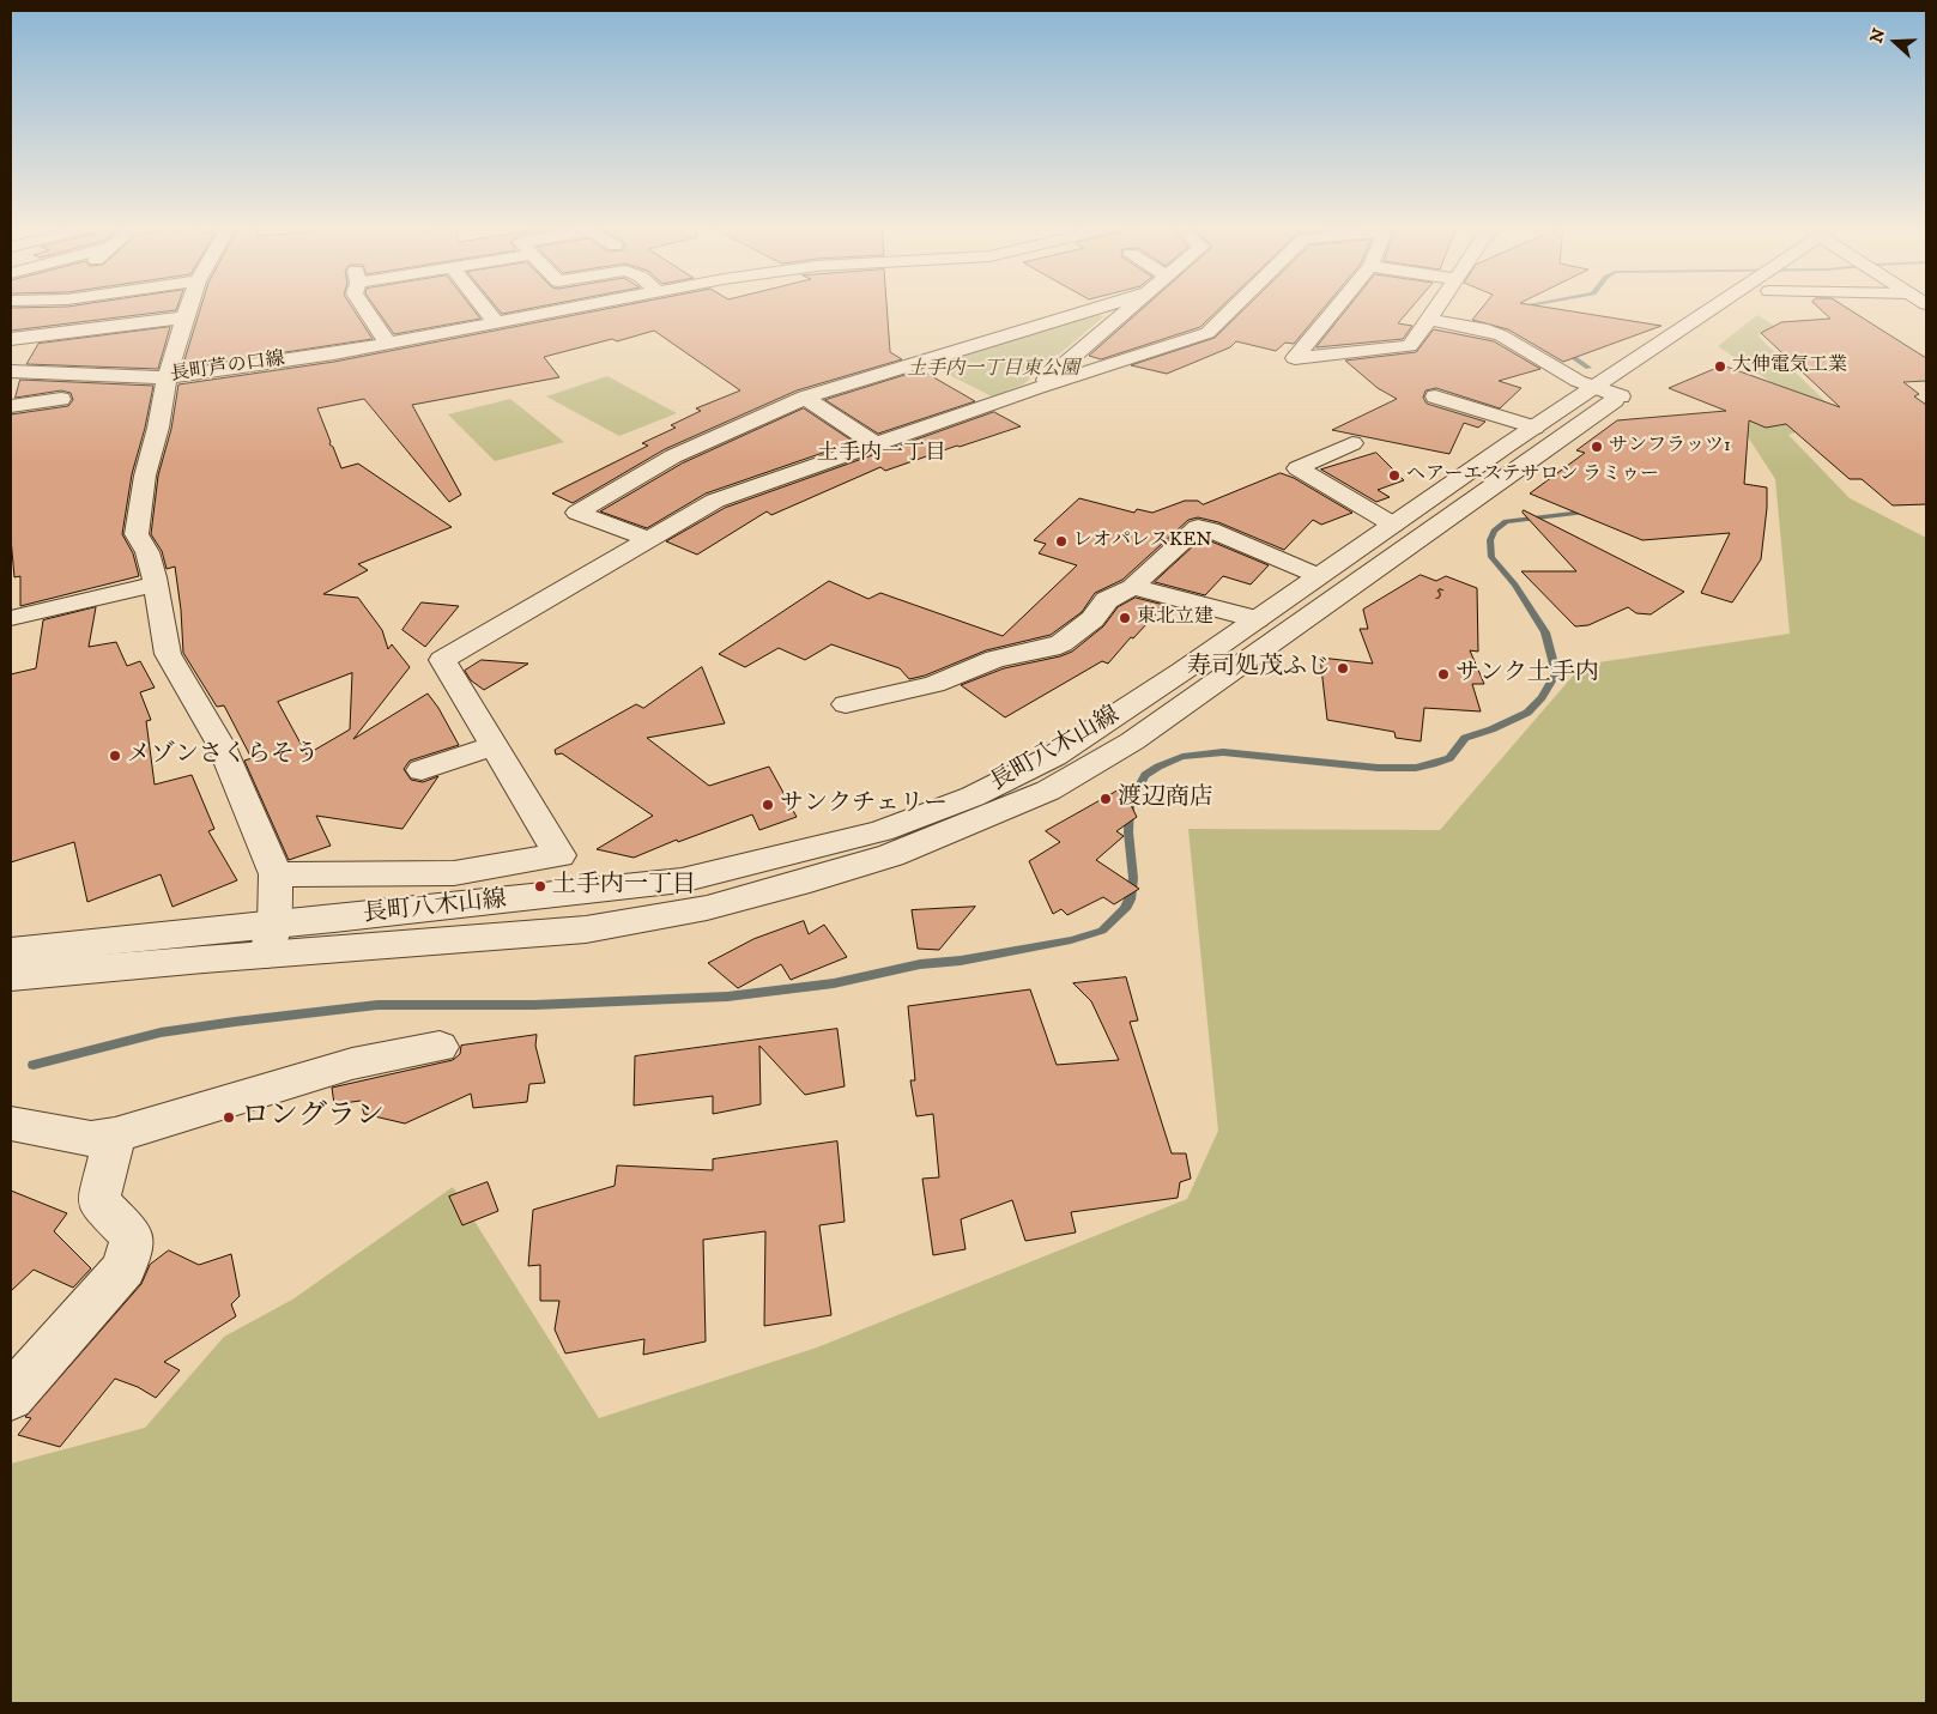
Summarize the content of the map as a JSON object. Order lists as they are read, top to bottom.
{
  "streets": {
    "street": ["長町芦の口線", "長町八木山線"]
  },
  "districts": ["土手内一丁目"],
  "parks": ["土手内一丁目東公園"],
  "places": [
    "大伸電気工業",
    "サンフラッツ1",
    "ヘアーエステサロン ラミゥー",
    "レオパレスKEN",
    "東北立建",
    "寿司処茂ふじ",
    "サンク土手内",
    "メゾンさくらそう",
    "渡辺商店",
    "サンクチェリー",
    "土手内一丁目",
    "ロングラン"
  ],
  "house_numbers": ["5"],
  "north": "left"
}
